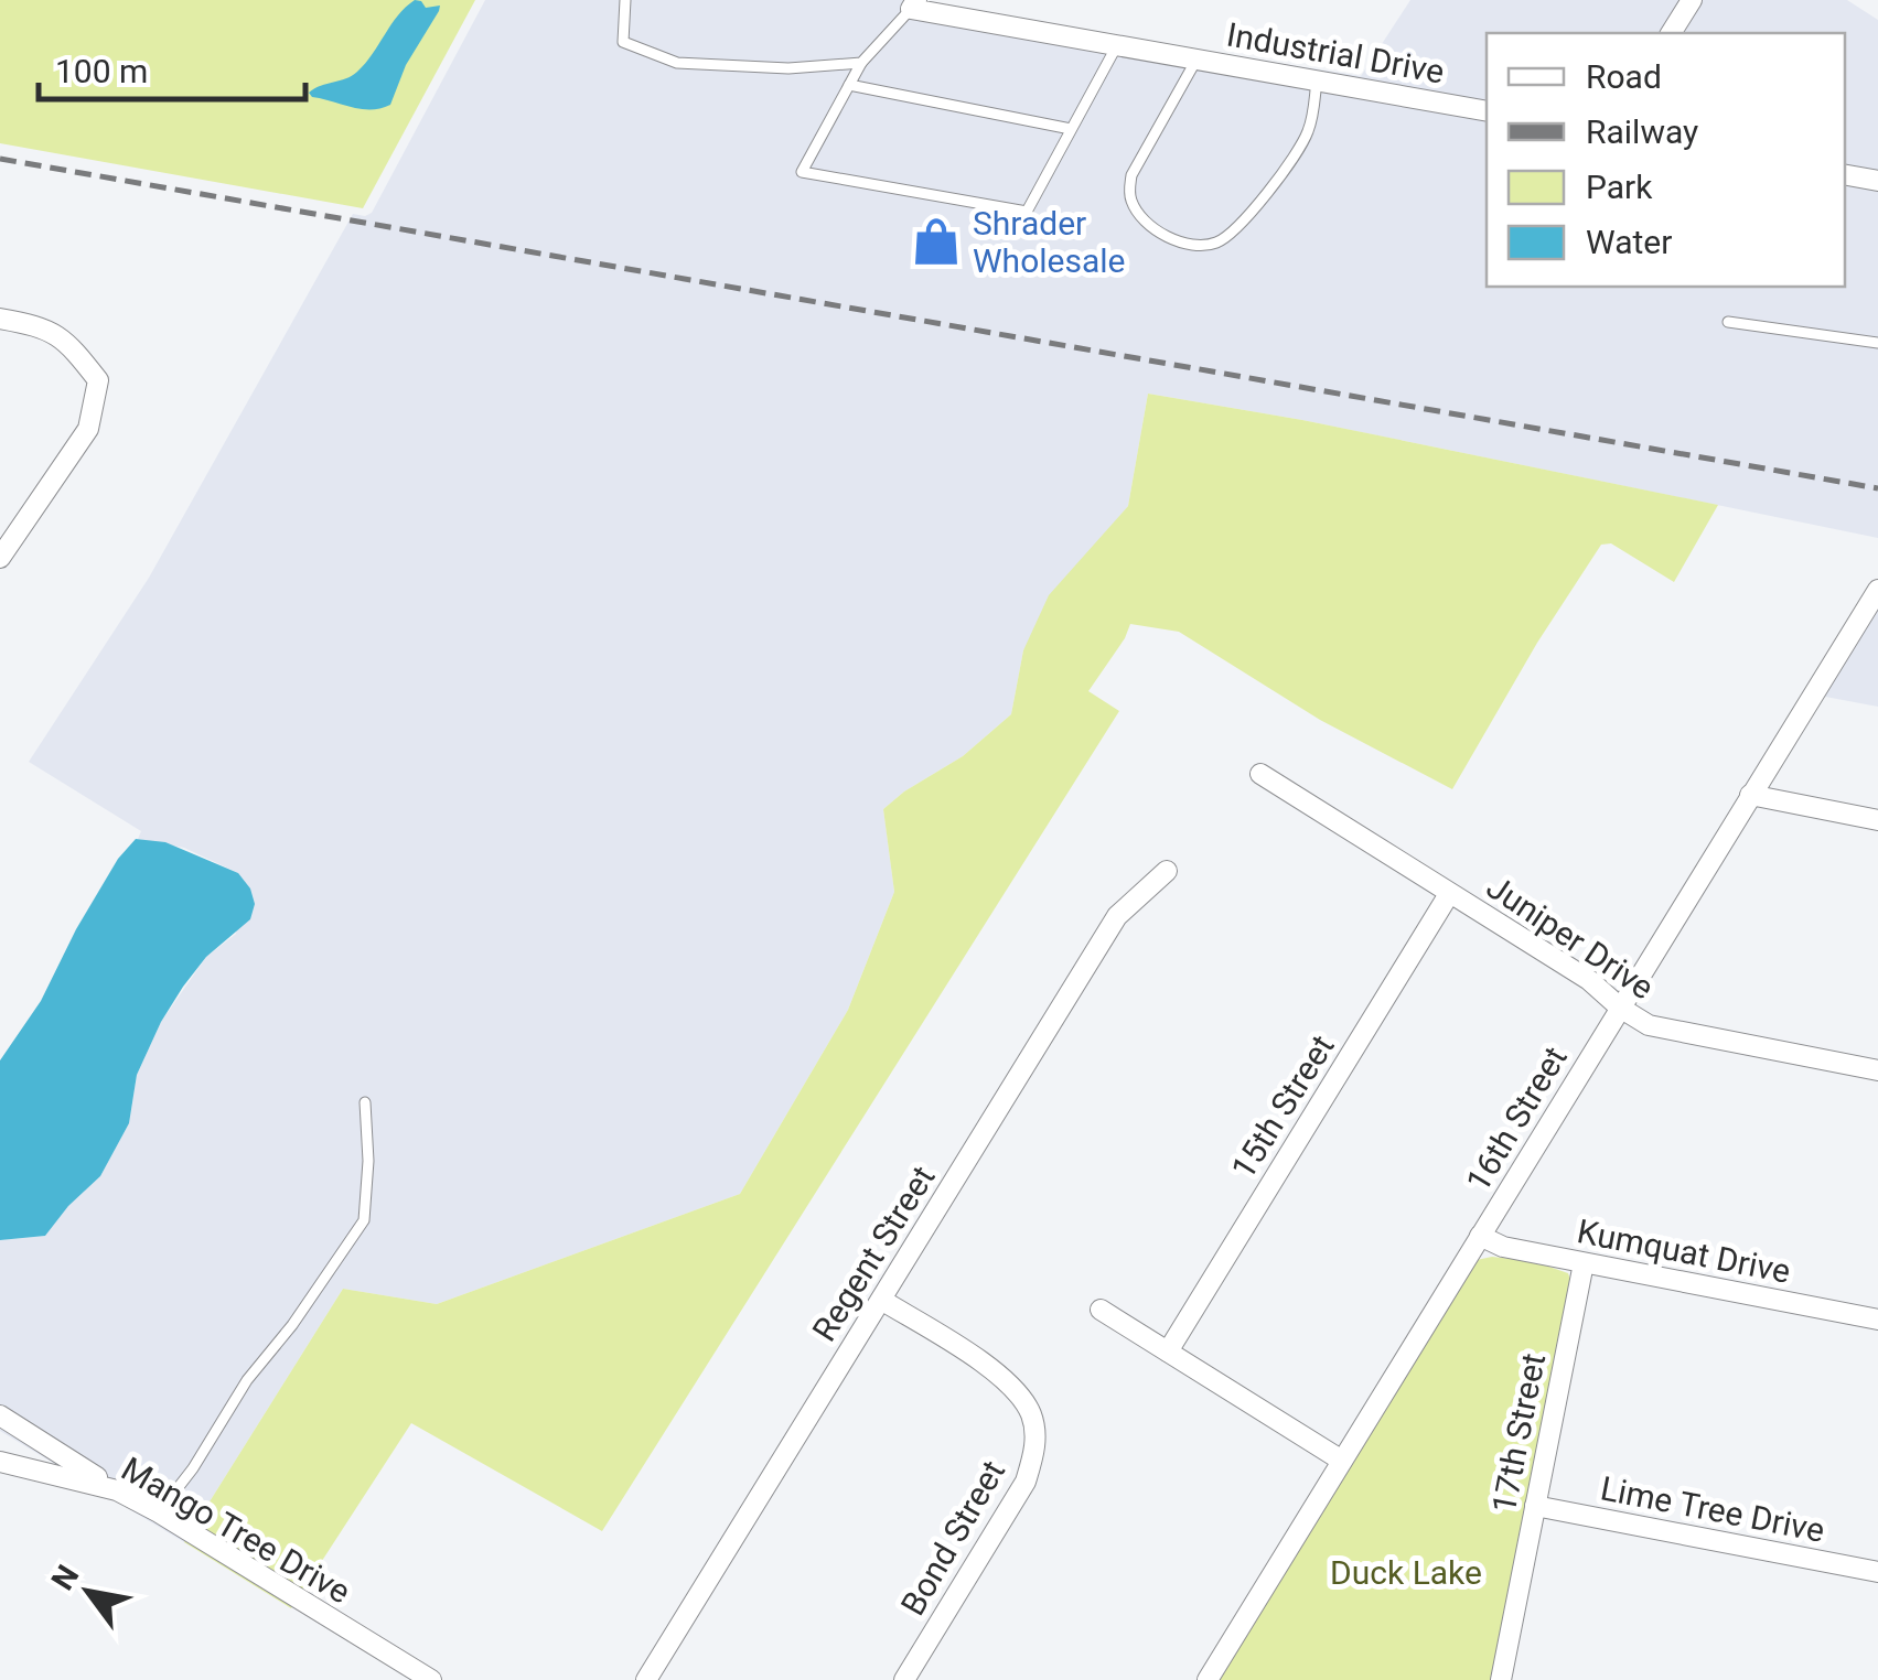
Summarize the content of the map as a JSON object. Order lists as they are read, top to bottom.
{
  "streets": {
    "street": [
      "Industrial Drive",
      "Juniper Drive",
      "15th Street",
      "16th Street",
      "Kumquat Drive",
      "Regent Street",
      "17th Street",
      "Lime Tree Drive",
      "Mango Tree Drive",
      "Bond Street"
    ]
  },
  "crossings": [
    ["Juniper Drive", "15th Street"],
    ["Juniper Drive", "16th Street"],
    ["16th Street", "Kumquat Drive"],
    ["Kumquat Drive", "17th Street"],
    ["Regent Street", "Bond Street"],
    ["17th Street", "Lime Tree Drive"]
  ],
  "parks": ["Duck Lake"],
  "places": {
    "shop": ["Shrader Wholesale"]
  },
  "legend": [
    "Road",
    "Railway",
    "Park",
    "Water"
  ],
  "scale_bar": "100 m",
  "north": "top left"
}
